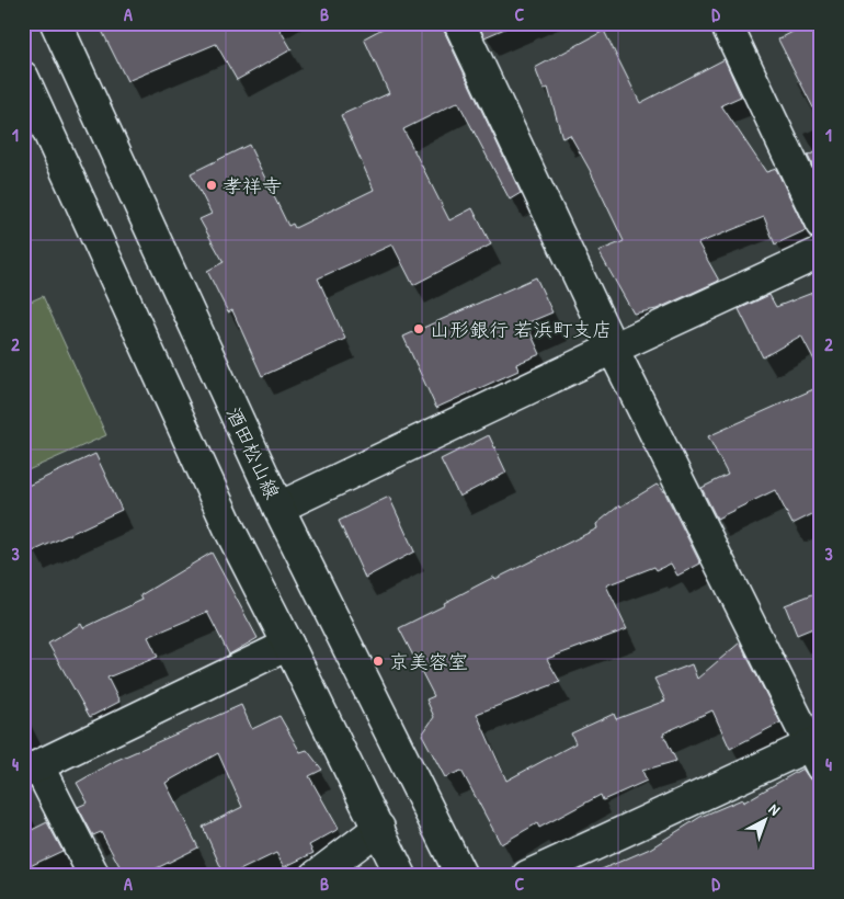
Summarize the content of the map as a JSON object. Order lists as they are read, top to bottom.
{
  "streets": {
    "street": ["酒田松山線"]
  },
  "places": ["孝祥寺", "山形銀行 若浜町支店", "京美容室"],
  "north": "top right",
  "grid": {
    "columns": [
      "A",
      "B",
      "C",
      "D"
    ],
    "rows": [
      "1",
      "2",
      "3",
      "4"
    ]
  }
}
